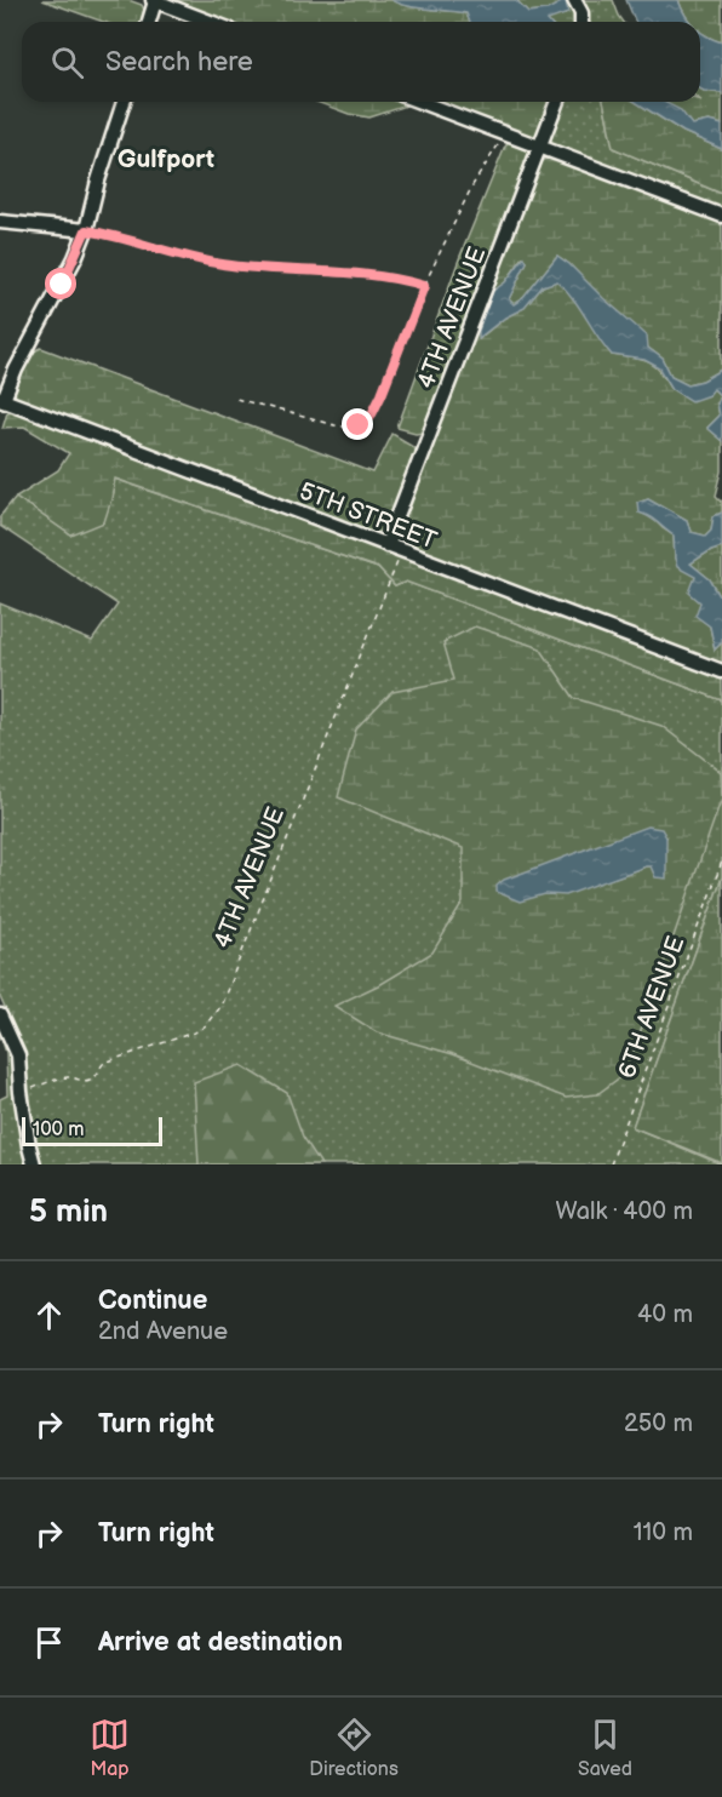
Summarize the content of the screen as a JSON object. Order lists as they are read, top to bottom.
{
  "streets": {
    "street": ["4TH AVENUE", "5TH STREET"],
    "path": ["6TH AVENUE"]
  },
  "crossings": [
    ["4TH AVENUE", "5TH STREET"]
  ],
  "districts": ["Gulfport"],
  "scale_bar": "100 m",
  "page": {
    "search": "Search here",
    "scale": "100 m",
    "heading": ["5 min", "Walk · 400 m"],
    "list": [
      ["Continue", "2nd Avenue", "40 m"],
      ["Turn right", "250 m"],
      ["Turn right", "110 m"],
      "Arrive at destination"
    ],
    "nav": ["Map", "Directions", "Saved"]
  }
}
